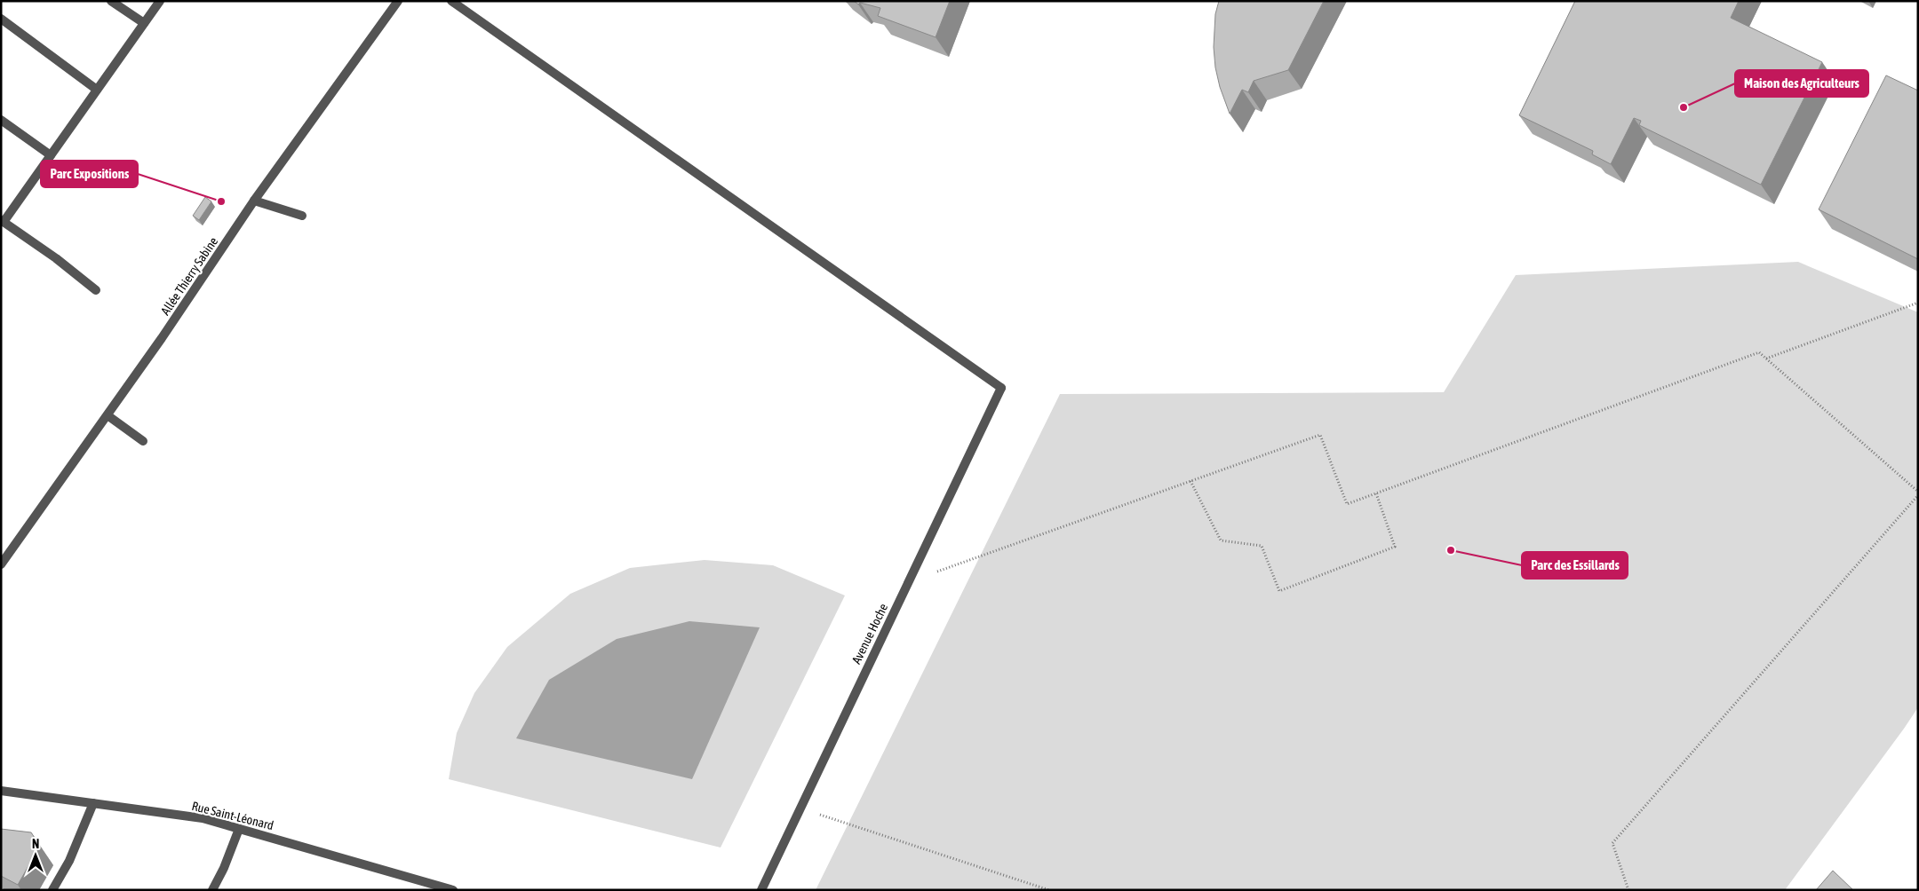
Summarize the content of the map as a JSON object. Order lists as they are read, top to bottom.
{
  "streets": {
    "street": ["Allée Thierry Sabine", "Avenue Hoche", "Rue Saint-Léonard"]
  },
  "places": ["Maison des Agriculteurs", "Parc Expositions", "Parc des Essillards"],
  "north": "top"
}
